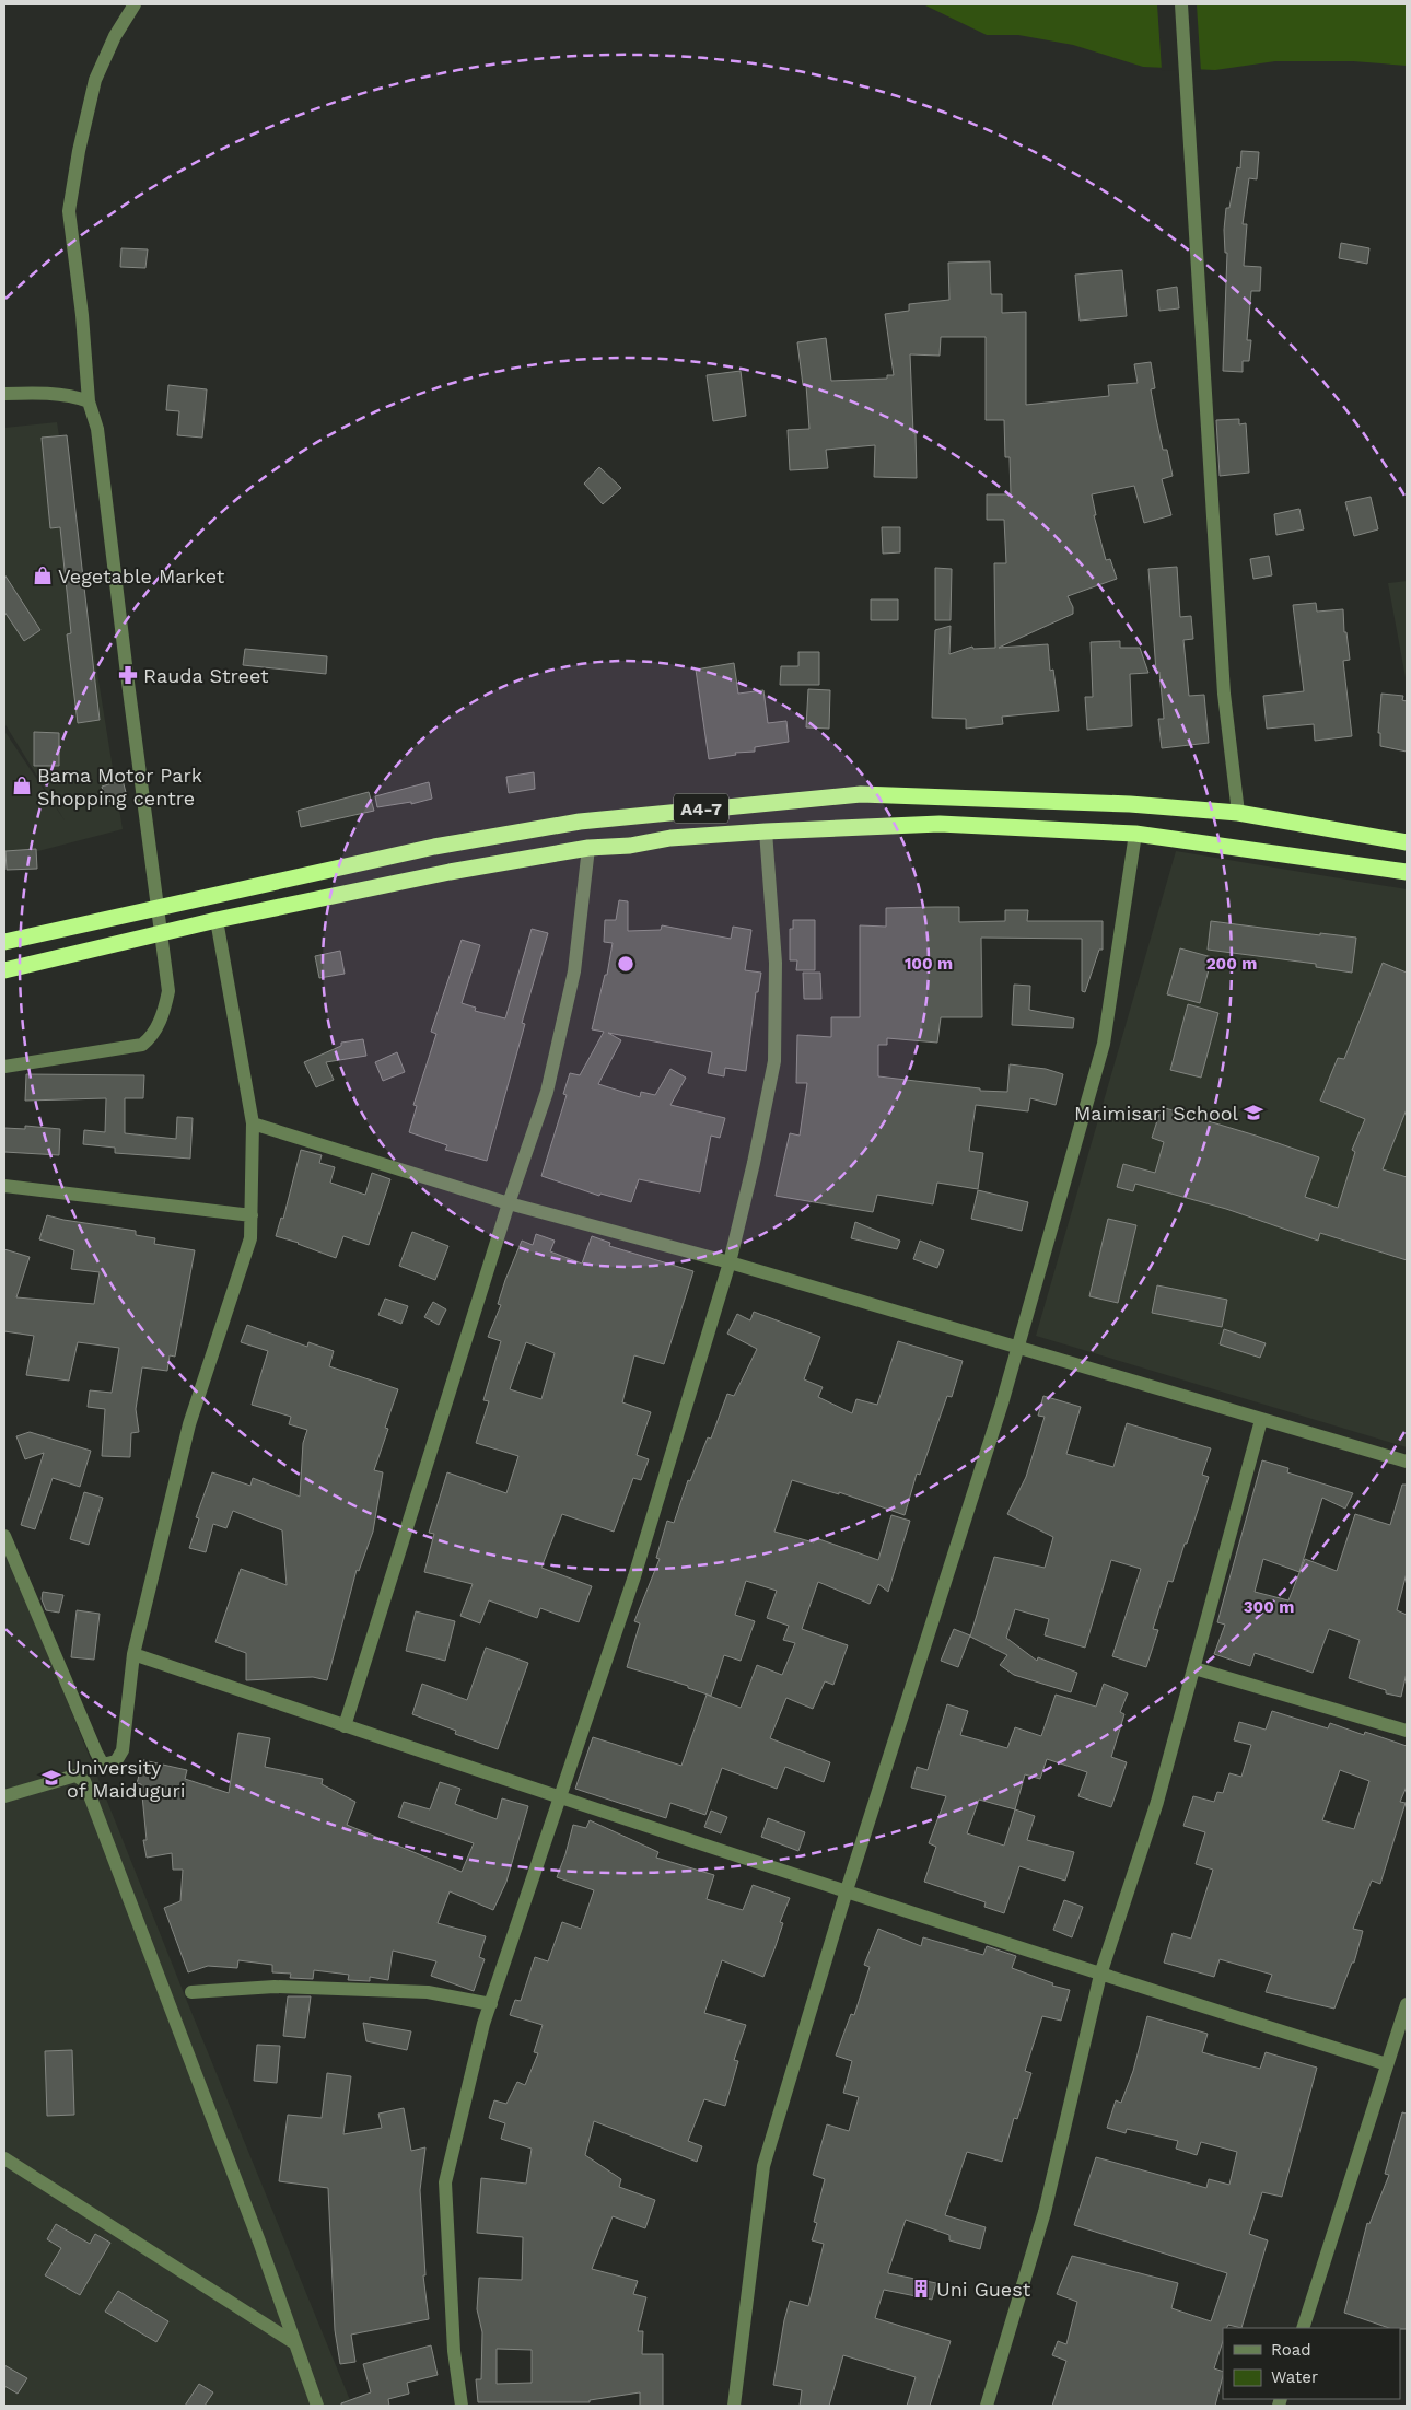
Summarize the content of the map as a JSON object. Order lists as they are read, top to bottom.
{
  "streets": {
    "highway": ["A4-7"]
  },
  "places": {
    "shop": ["Vegetable Market", "Bama Motor Park Shopping centre"],
    "pharmacy": ["Rauda Street"],
    "school or university": ["Maimisari School", "University of Maiduguri"],
    "building": ["Uni Guest"]
  },
  "legend": ["Road", "Water"],
  "rings": ["100 m", "200 m", "300 m"]
}
